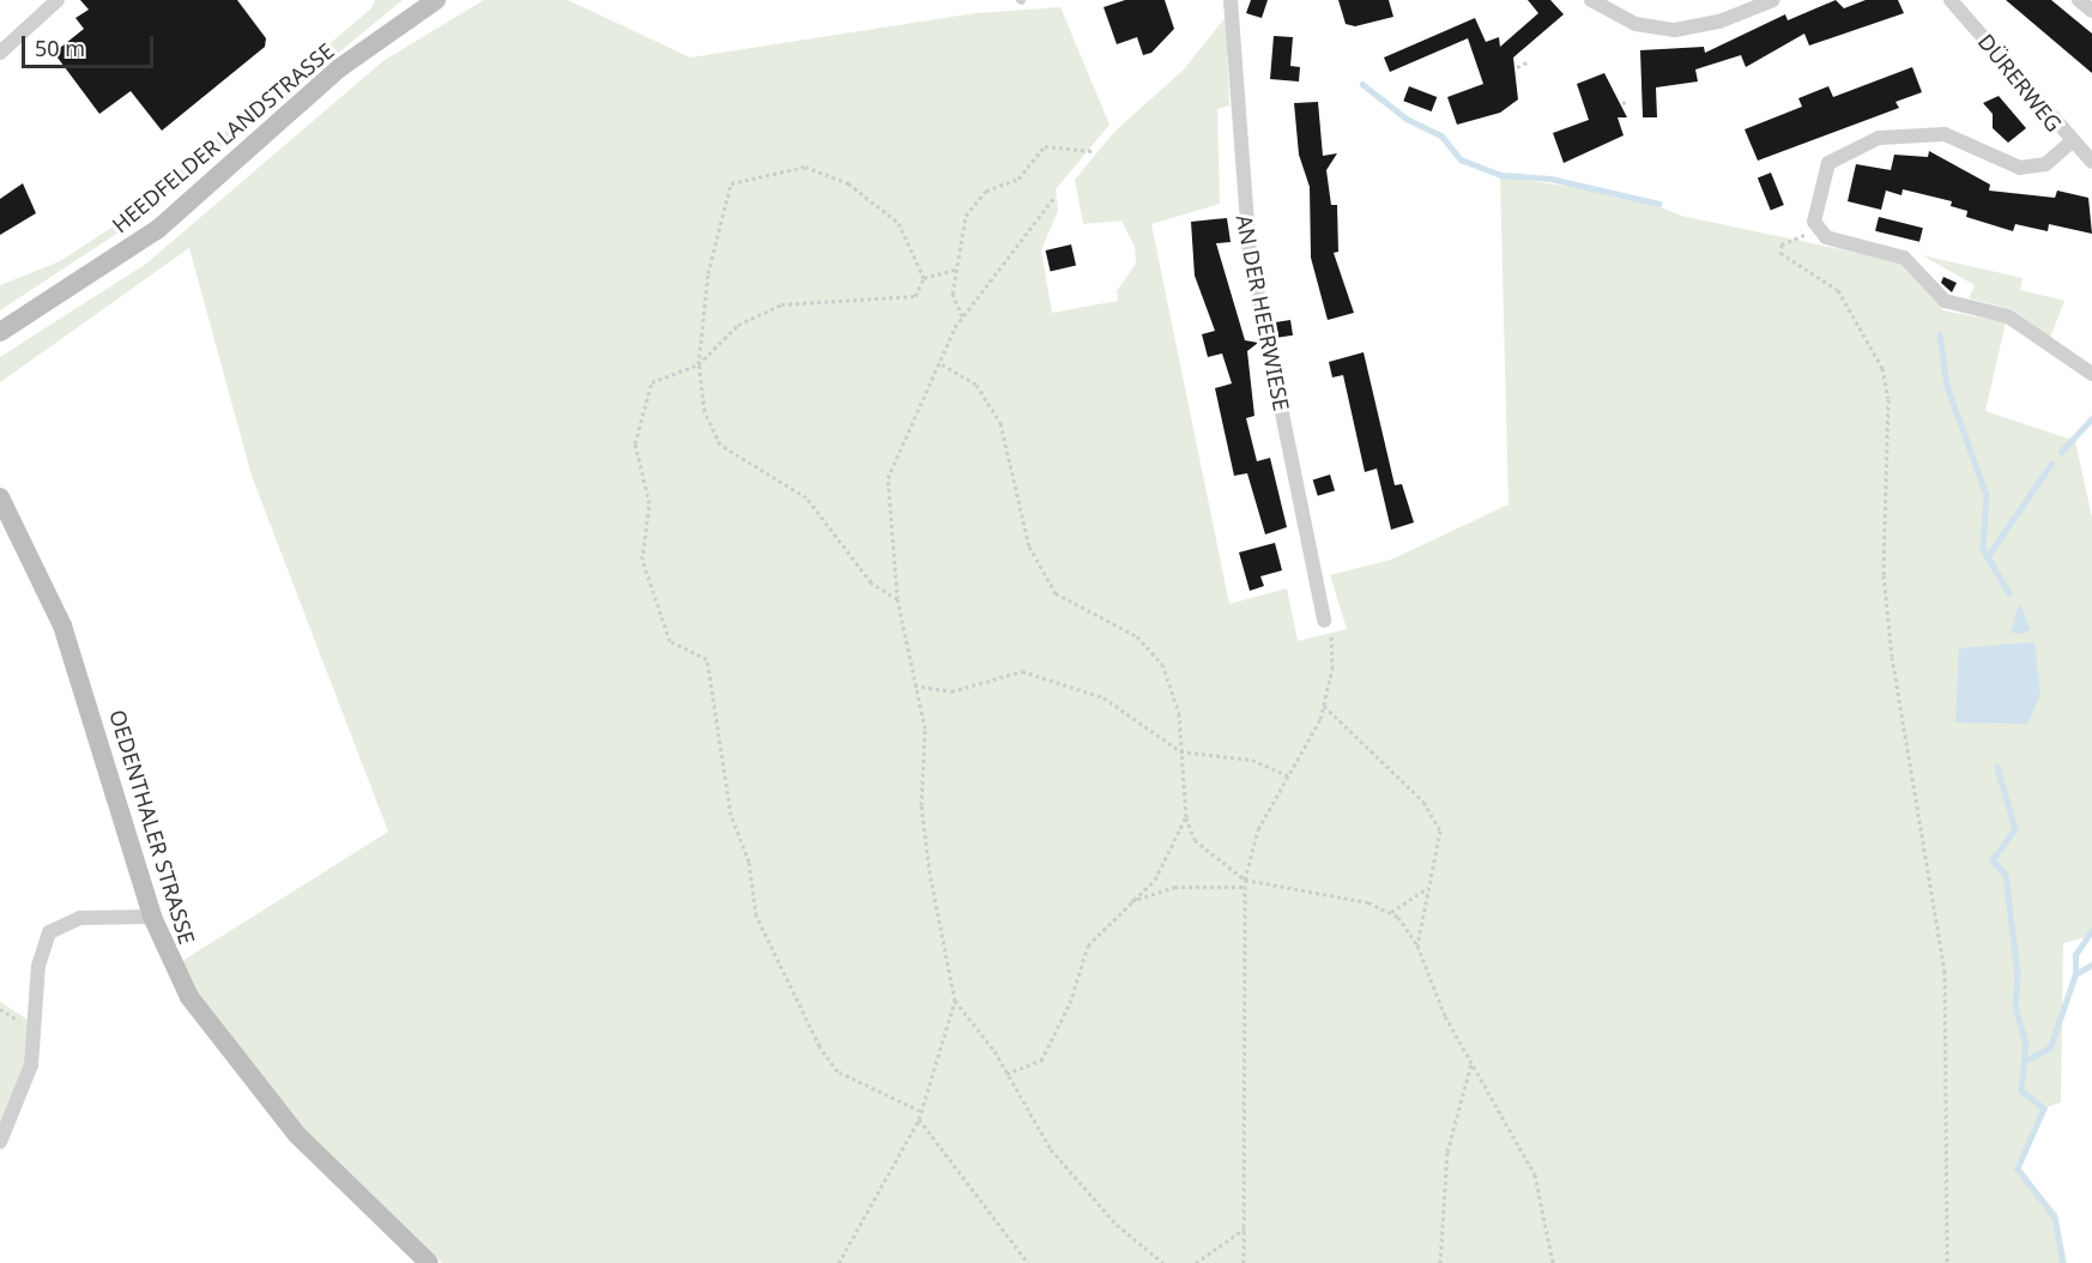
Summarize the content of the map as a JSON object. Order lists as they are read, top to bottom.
{
  "streets": {
    "main road": ["HEEDFELDER LANDSTRASSE", "OEDENTHALER STRASSE"],
    "street": ["DÜRERWEG", "AN DER HEERWIESE"]
  },
  "scale_bar": "50 m"
}
